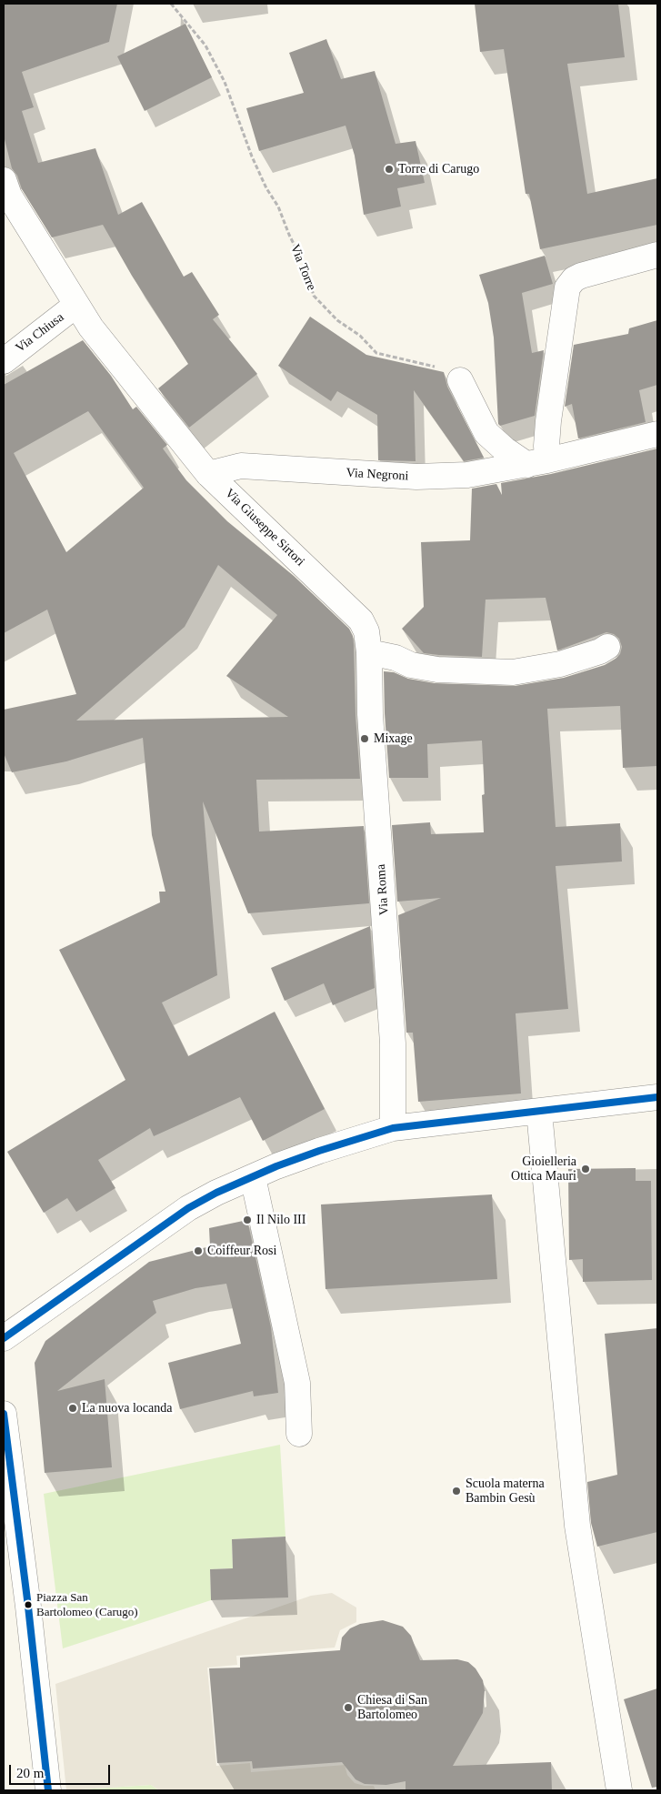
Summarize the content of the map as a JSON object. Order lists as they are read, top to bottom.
{
  "streets": {
    "street": [
      "Via Chiusa",
      "Via Negroni",
      "Via Giuseppe Sirtori",
      "Via Roma"
    ],
    "path": ["Via Torre"]
  },
  "crossings": [
    ["Via Chiusa", "Via Giuseppe Sirtori"],
    ["Via Negroni", "Via Giuseppe Sirtori"],
    ["Via Giuseppe Sirtori", "Via Roma"]
  ],
  "places": [
    "Torre di Carugo",
    "Mixage",
    "Gioielleria Ottica Mauri",
    "Il Nilo III",
    "Coiffeur Rosi",
    "La nuova locanda",
    "Scuola materna Bambin Gesù",
    "Piazza San Bartolomeo (Carugo)",
    "Chiesa di San Bartolomeo"
  ],
  "scale_bar": "20 m"
}
